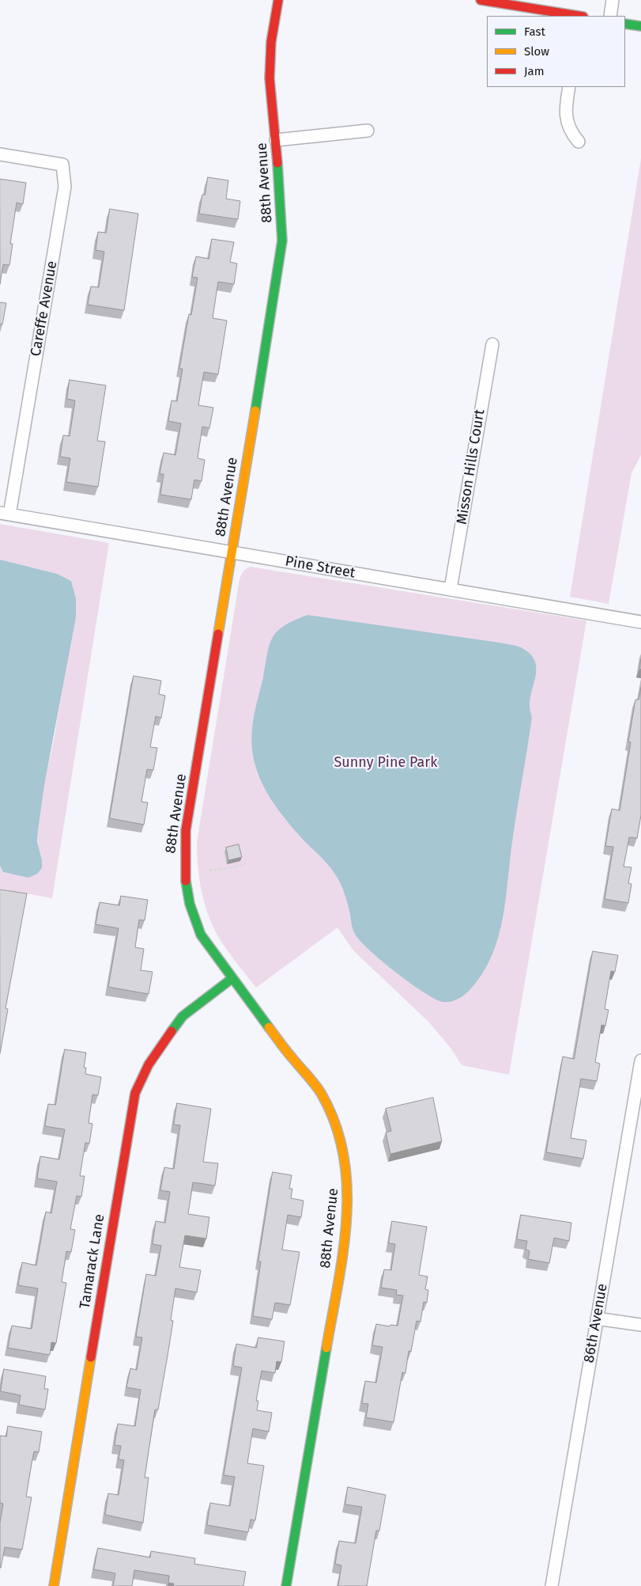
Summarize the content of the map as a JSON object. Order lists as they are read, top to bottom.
{
  "streets": {
    "street": [
      "88th Avenue",
      "Careffe Avenue",
      "Misson Hills Court",
      "Pine Street",
      "Tamarack Lane",
      "86th Avenue"
    ]
  },
  "crossings": [
    ["88th Avenue", "Pine Street"],
    ["88th Avenue", "Tamarack Lane"],
    ["Careffe Avenue", "Pine Street"],
    ["Misson Hills Court", "Pine Street"]
  ],
  "parks": ["Sunny Pine Park"],
  "legend": ["Fast", "Slow", "Jam"]
}
